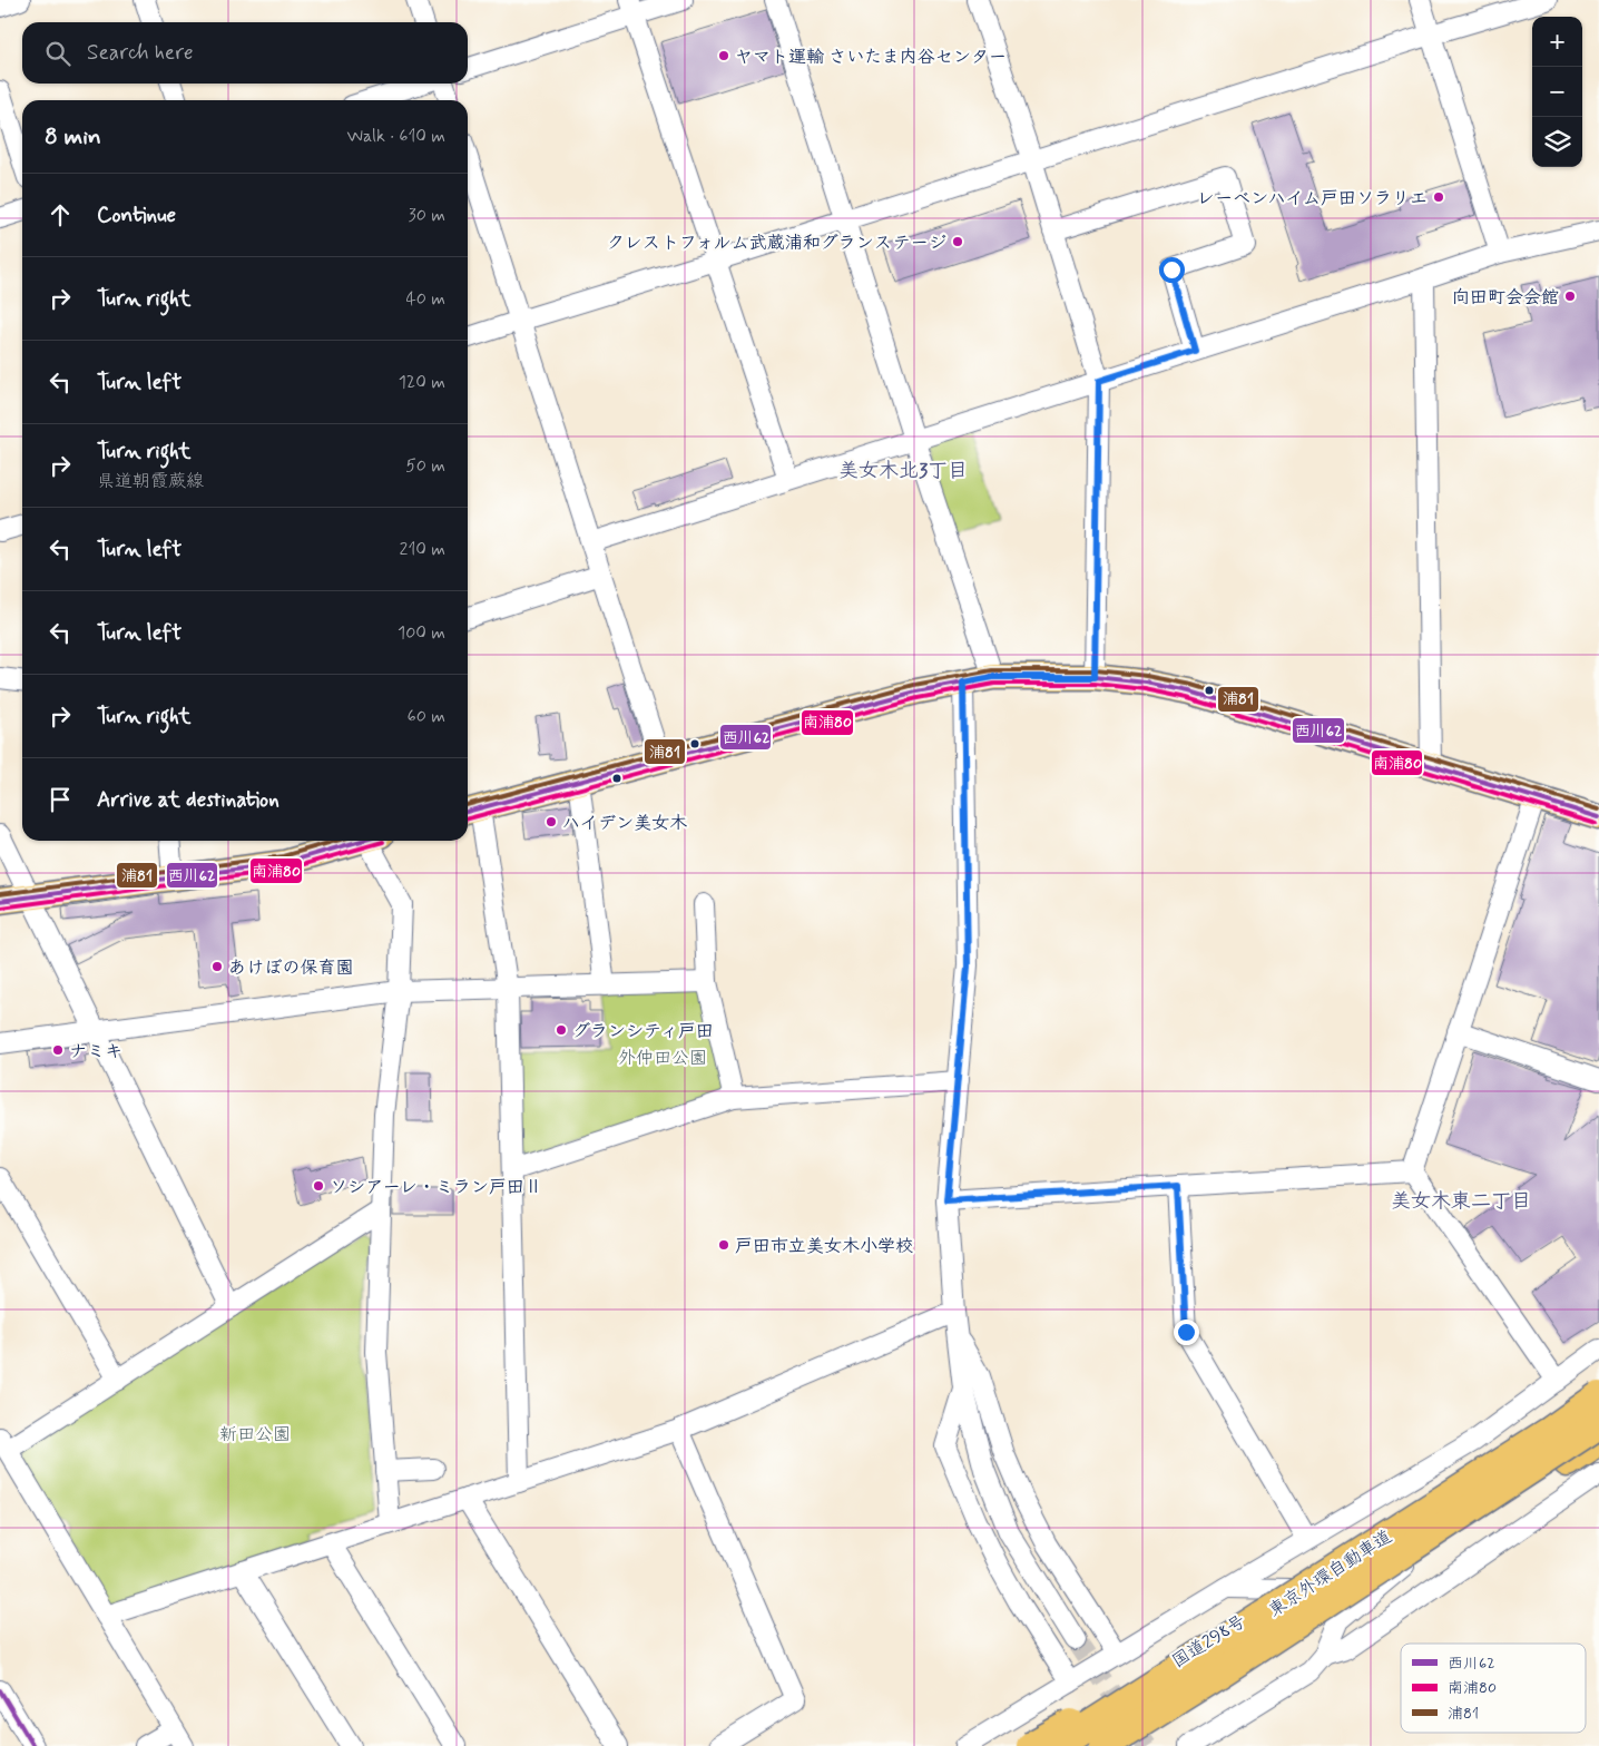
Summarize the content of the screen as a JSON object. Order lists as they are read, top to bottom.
{
  "streets": {
    "highway": ["東京外環自動車道", "国道298号"]
  },
  "districts": ["美女木北3丁目", "美女木東二丁目"],
  "parks": ["外仲田公園", "新田公園"],
  "places": [
    "ヤマト運輸 さいたま内谷センター",
    "レーベンハイム戸田ソラリエ",
    "クレストフォルム武蔵浦和グランステージ",
    "向田町会会館",
    "ハイデン美女木",
    "あけぼの保育園",
    "グランシティ戸田",
    "ナミキ",
    "ソシアーレ・ミラン戸田Ⅱ",
    "戸田市立美女木小学校"
  ],
  "lines": ["transit line 浦81", "transit line 西川62", "transit line 南浦80"],
  "legend": ["西川62", "南浦80", "浦81"],
  "page": {
    "map_buttons": ["+", "−"],
    "search": "Search here",
    "heading": ["8 min", "Walk · 610 m"],
    "list": [
      ["Continue", "30 m"],
      ["Turn right", "40 m"],
      ["Turn left", "120 m"],
      ["Turn right", "県道朝霞蕨線", "50 m"],
      ["Turn left", "210 m"],
      ["Turn left", "100 m"],
      ["Turn right", "60 m"],
      "Arrive at destination"
    ]
  }
}
